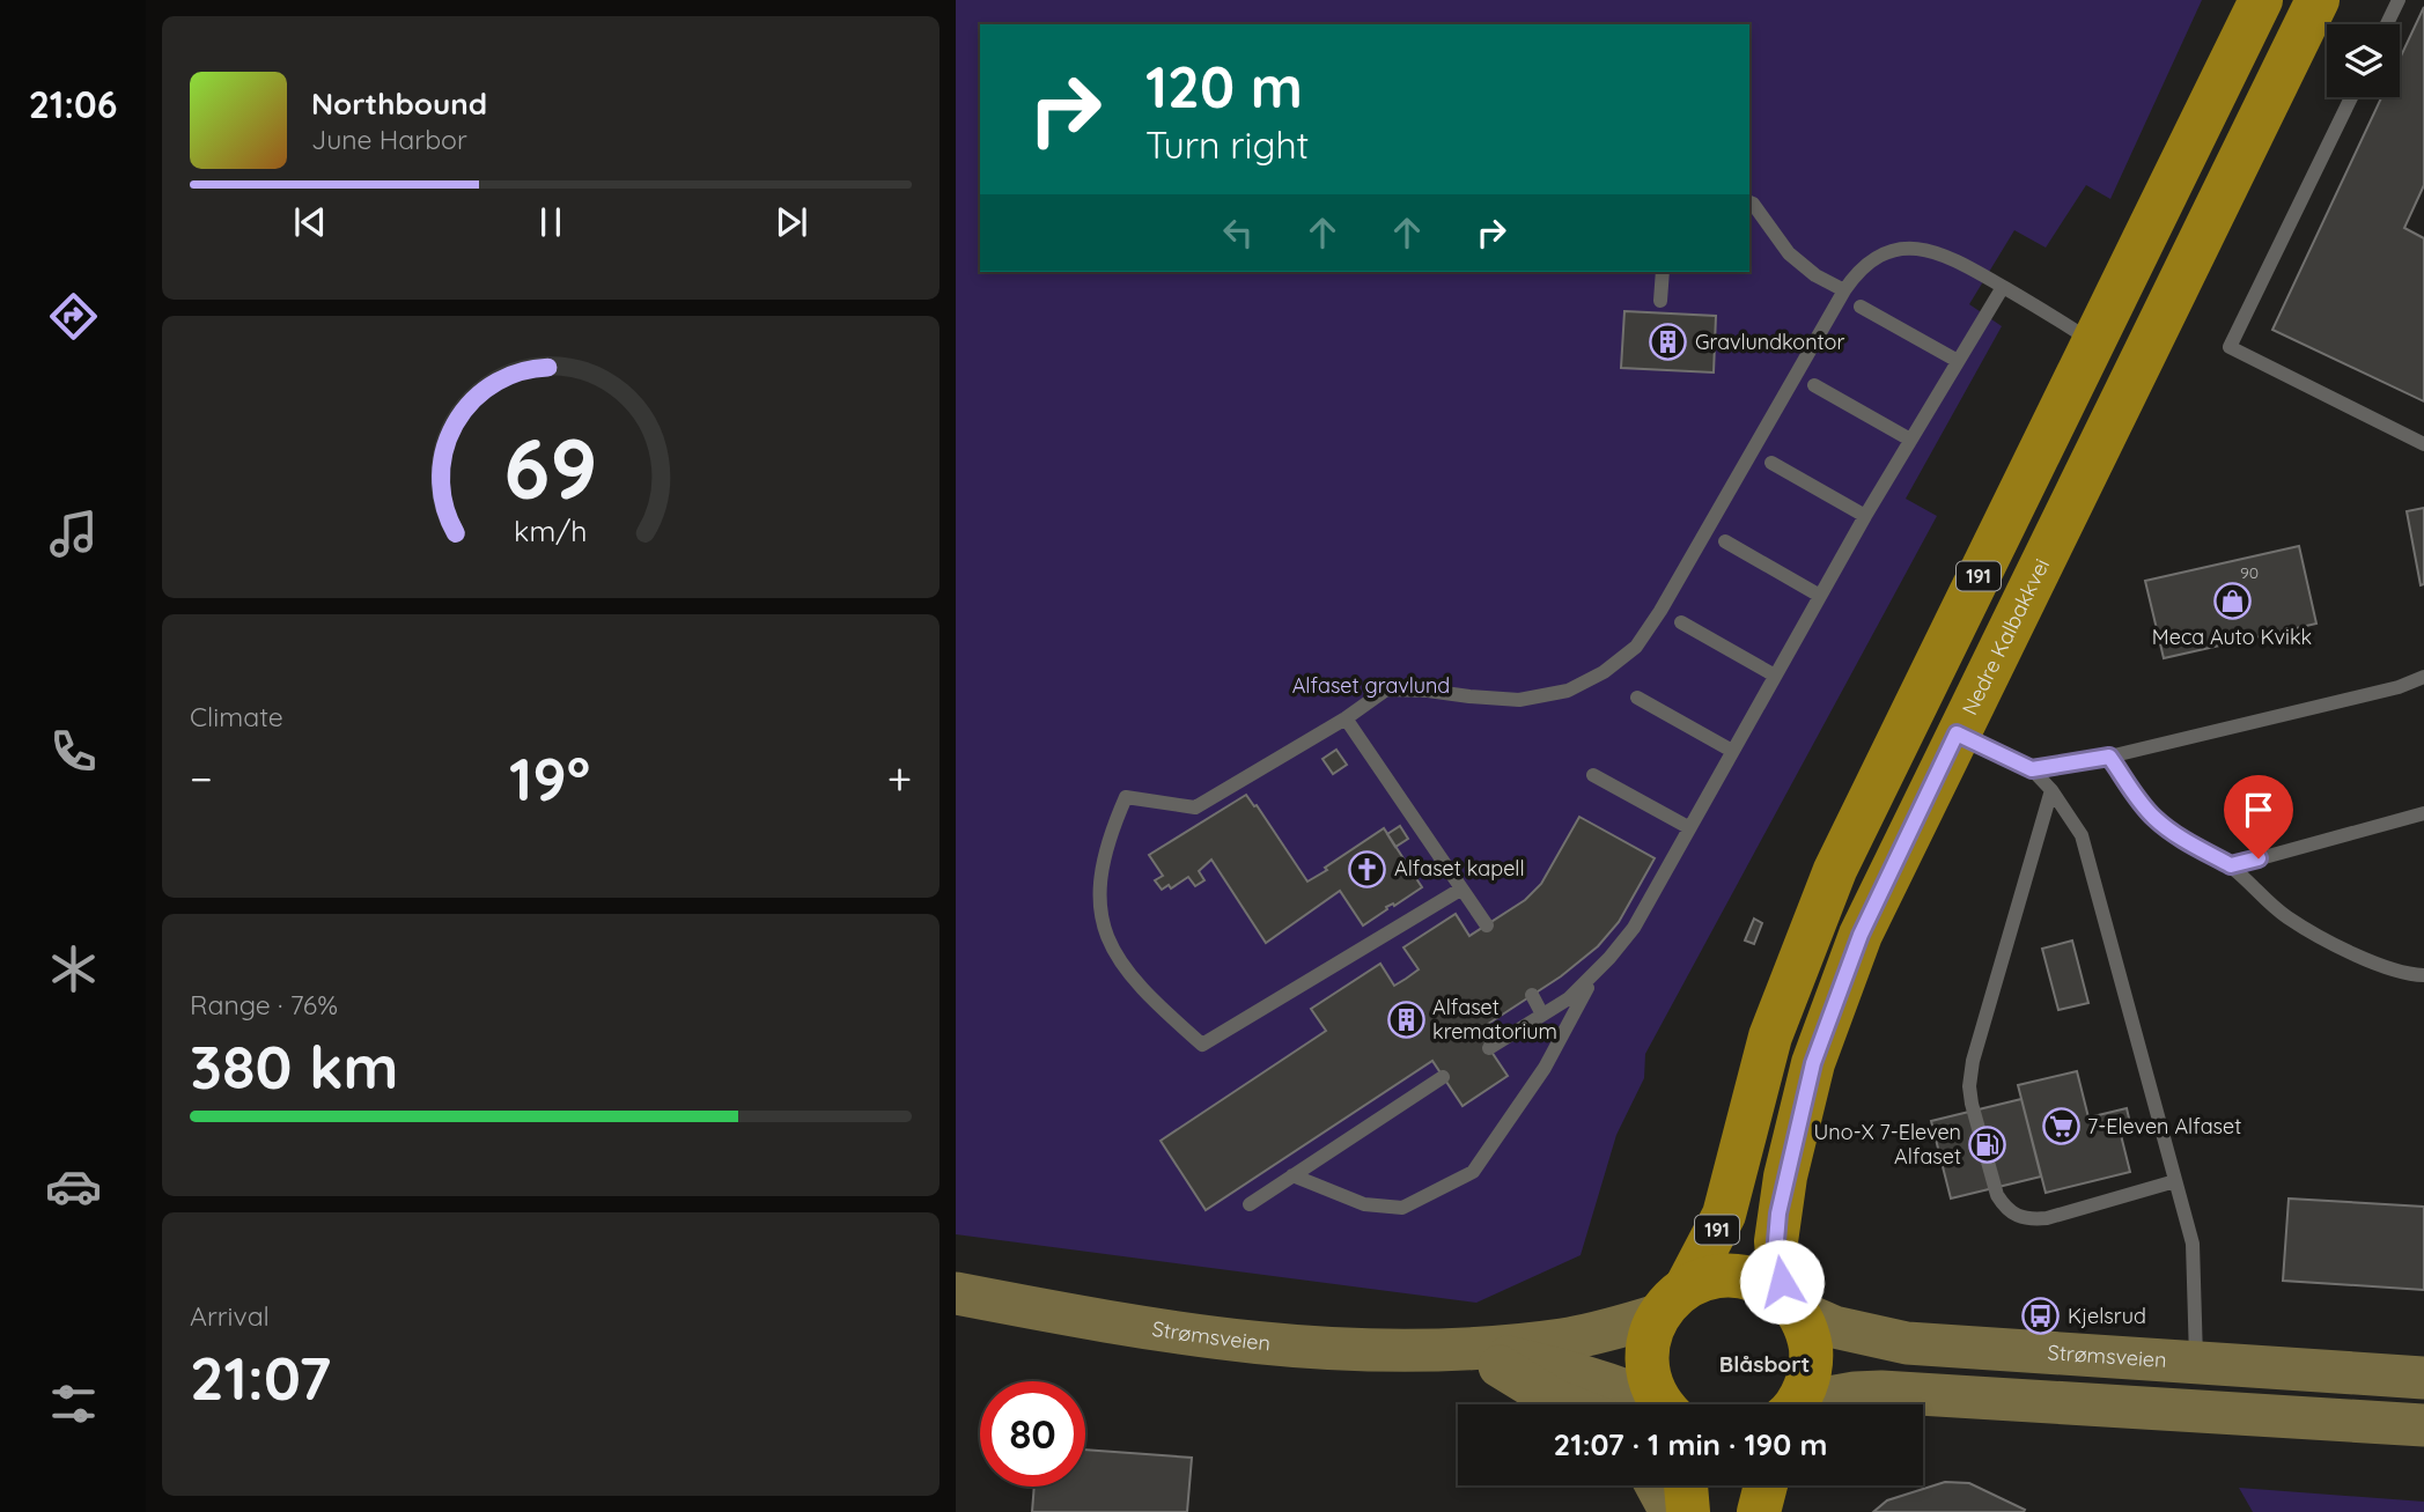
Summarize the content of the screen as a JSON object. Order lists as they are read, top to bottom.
{
  "streets": {
    "highway": ["191", "Nedre Kalbakkvei"],
    "main road": ["Strømsveien"]
  },
  "crossings": [
    ["191", "Strømsveien"],
    ["Nedre Kalbakkvei", "Strømsveien"]
  ],
  "districts": ["Blåsbort"],
  "parks": ["Alfaset gravlund"],
  "places": {
    "building": ["Gravlundkontor", "Alfaset krematorium"],
    "shop": ["Meca Auto Kvikk"],
    "church": ["Alfaset kapell"],
    "supermarket": ["7-Eleven Alfaset"],
    "fuel station": ["Uno-X 7-Eleven Alfaset"],
    "bus stop": ["Kjelsrud"]
  },
  "house_numbers": ["90"],
  "page": {
    "tabs": "21:06",
    "turn": ["120 m", "Turn right"],
    "song": ["Northbound", "June Harbor"],
    "tile": [
      "Climate",
      ["Range · 76%", "380 km"],
      ["Arrival", "21:07"]
    ],
    "heat": ["−", "19°", "+"],
    "limit": "80",
    "trip": "21:07 · 1 min · 190 m",
    "gauge": ["69", "km/h"]
  }
}
